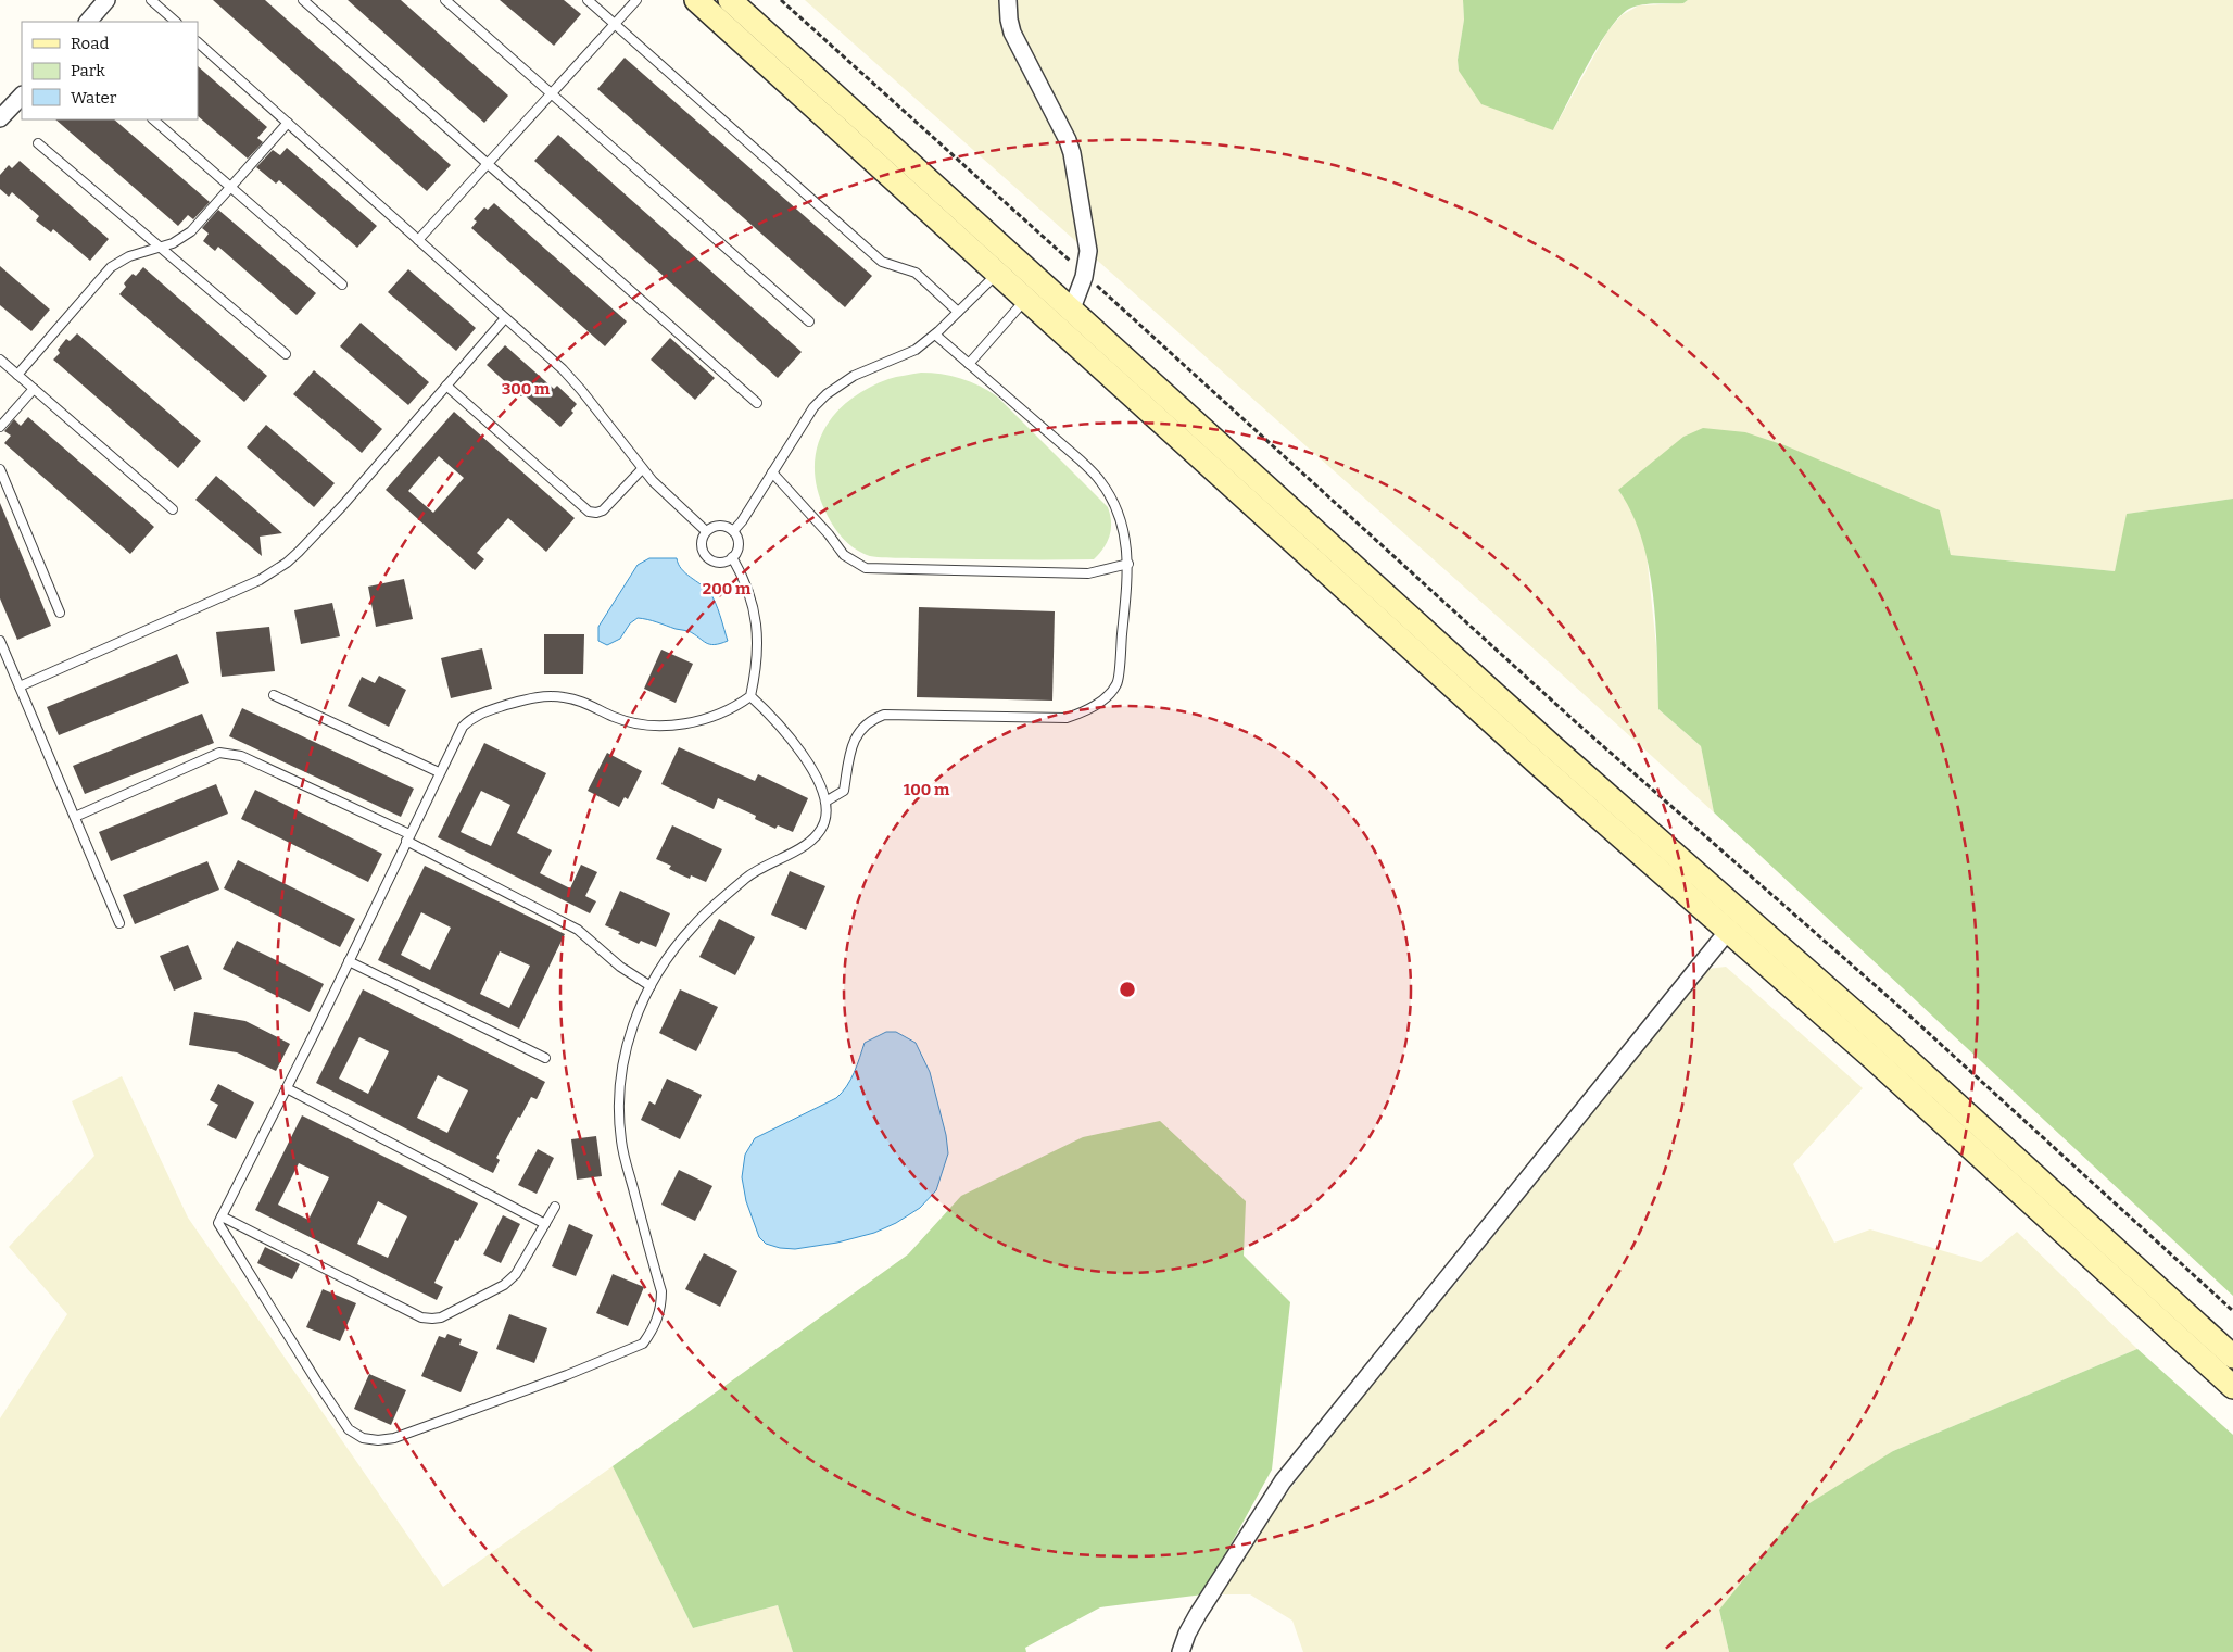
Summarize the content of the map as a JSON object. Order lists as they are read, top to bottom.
{
  "legend": ["Road", "Park", "Water"],
  "rings": ["300 m", "200 m", "100 m"]
}
